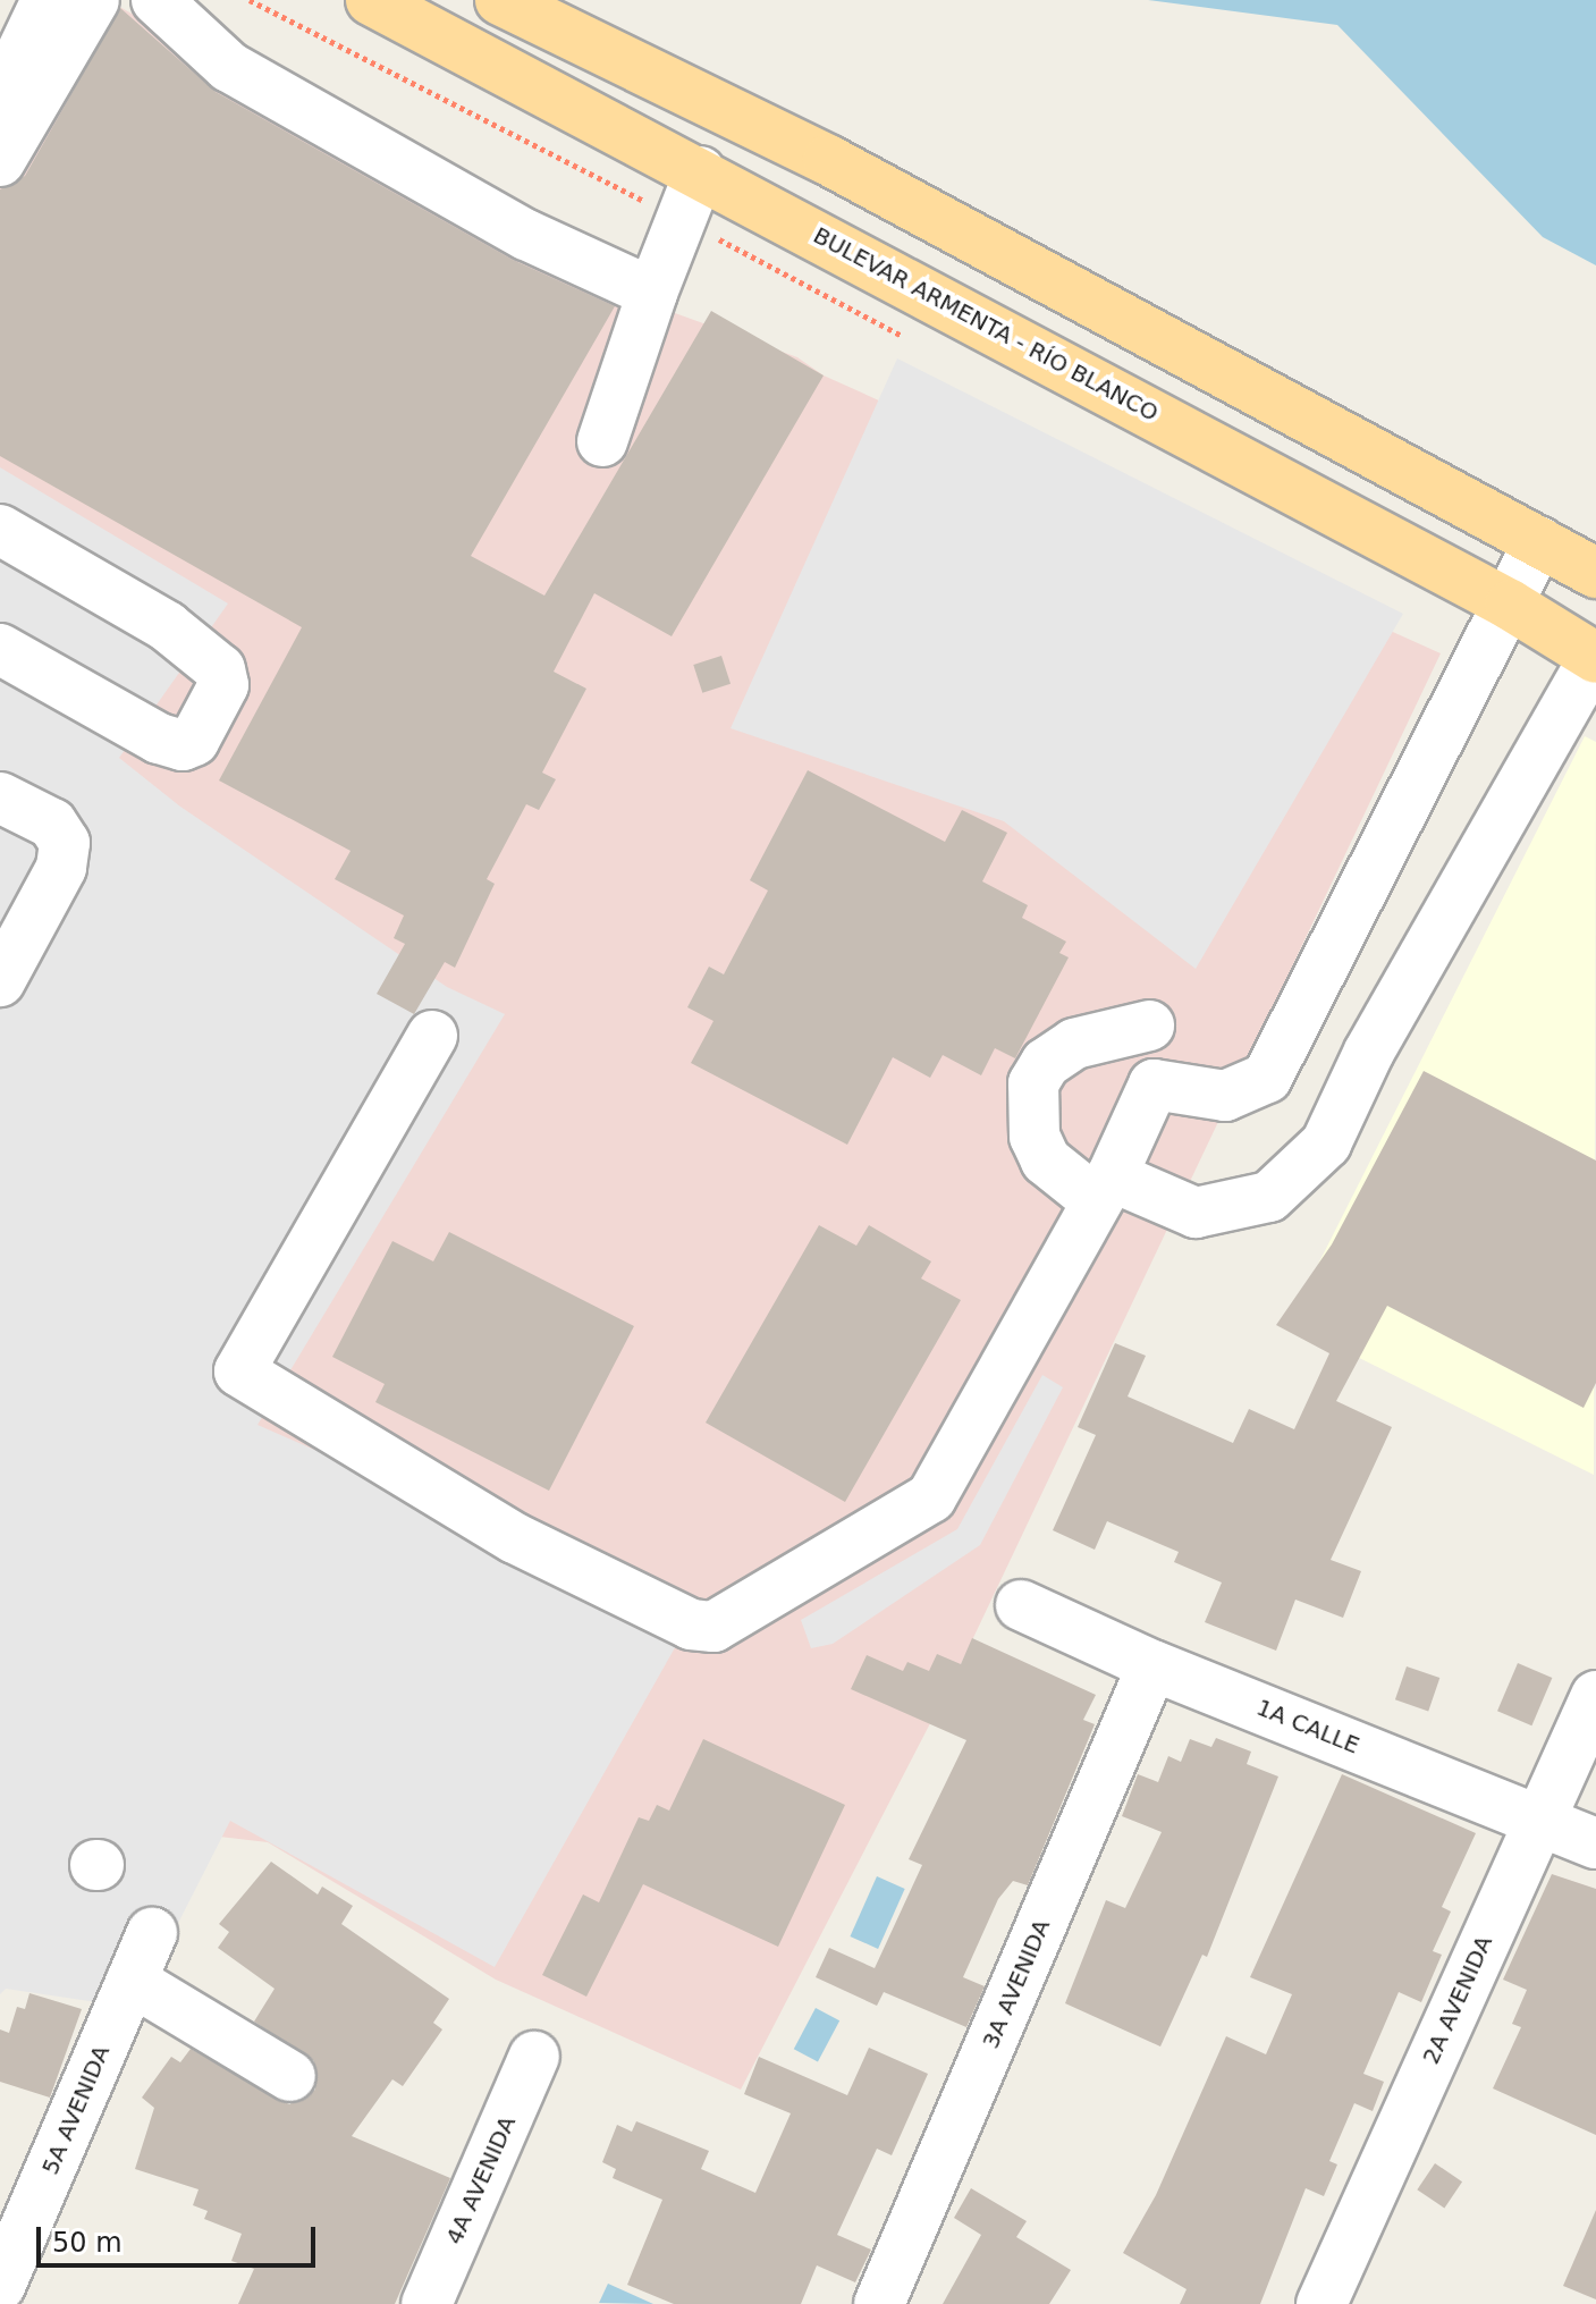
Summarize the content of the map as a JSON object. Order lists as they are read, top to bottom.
{
  "streets": {
    "main road": ["BULEVAR ARMENTA - RÍO BLANCO"],
    "street": [
      "1A CALLE",
      "3A AVENIDA",
      "2A AVENIDA",
      "5A AVENIDA",
      "4A AVENIDA"
    ]
  },
  "crossings": [
    ["1A CALLE", "3A AVENIDA"],
    ["1A CALLE", "2A AVENIDA"]
  ],
  "scale_bar": "50 m"
}
